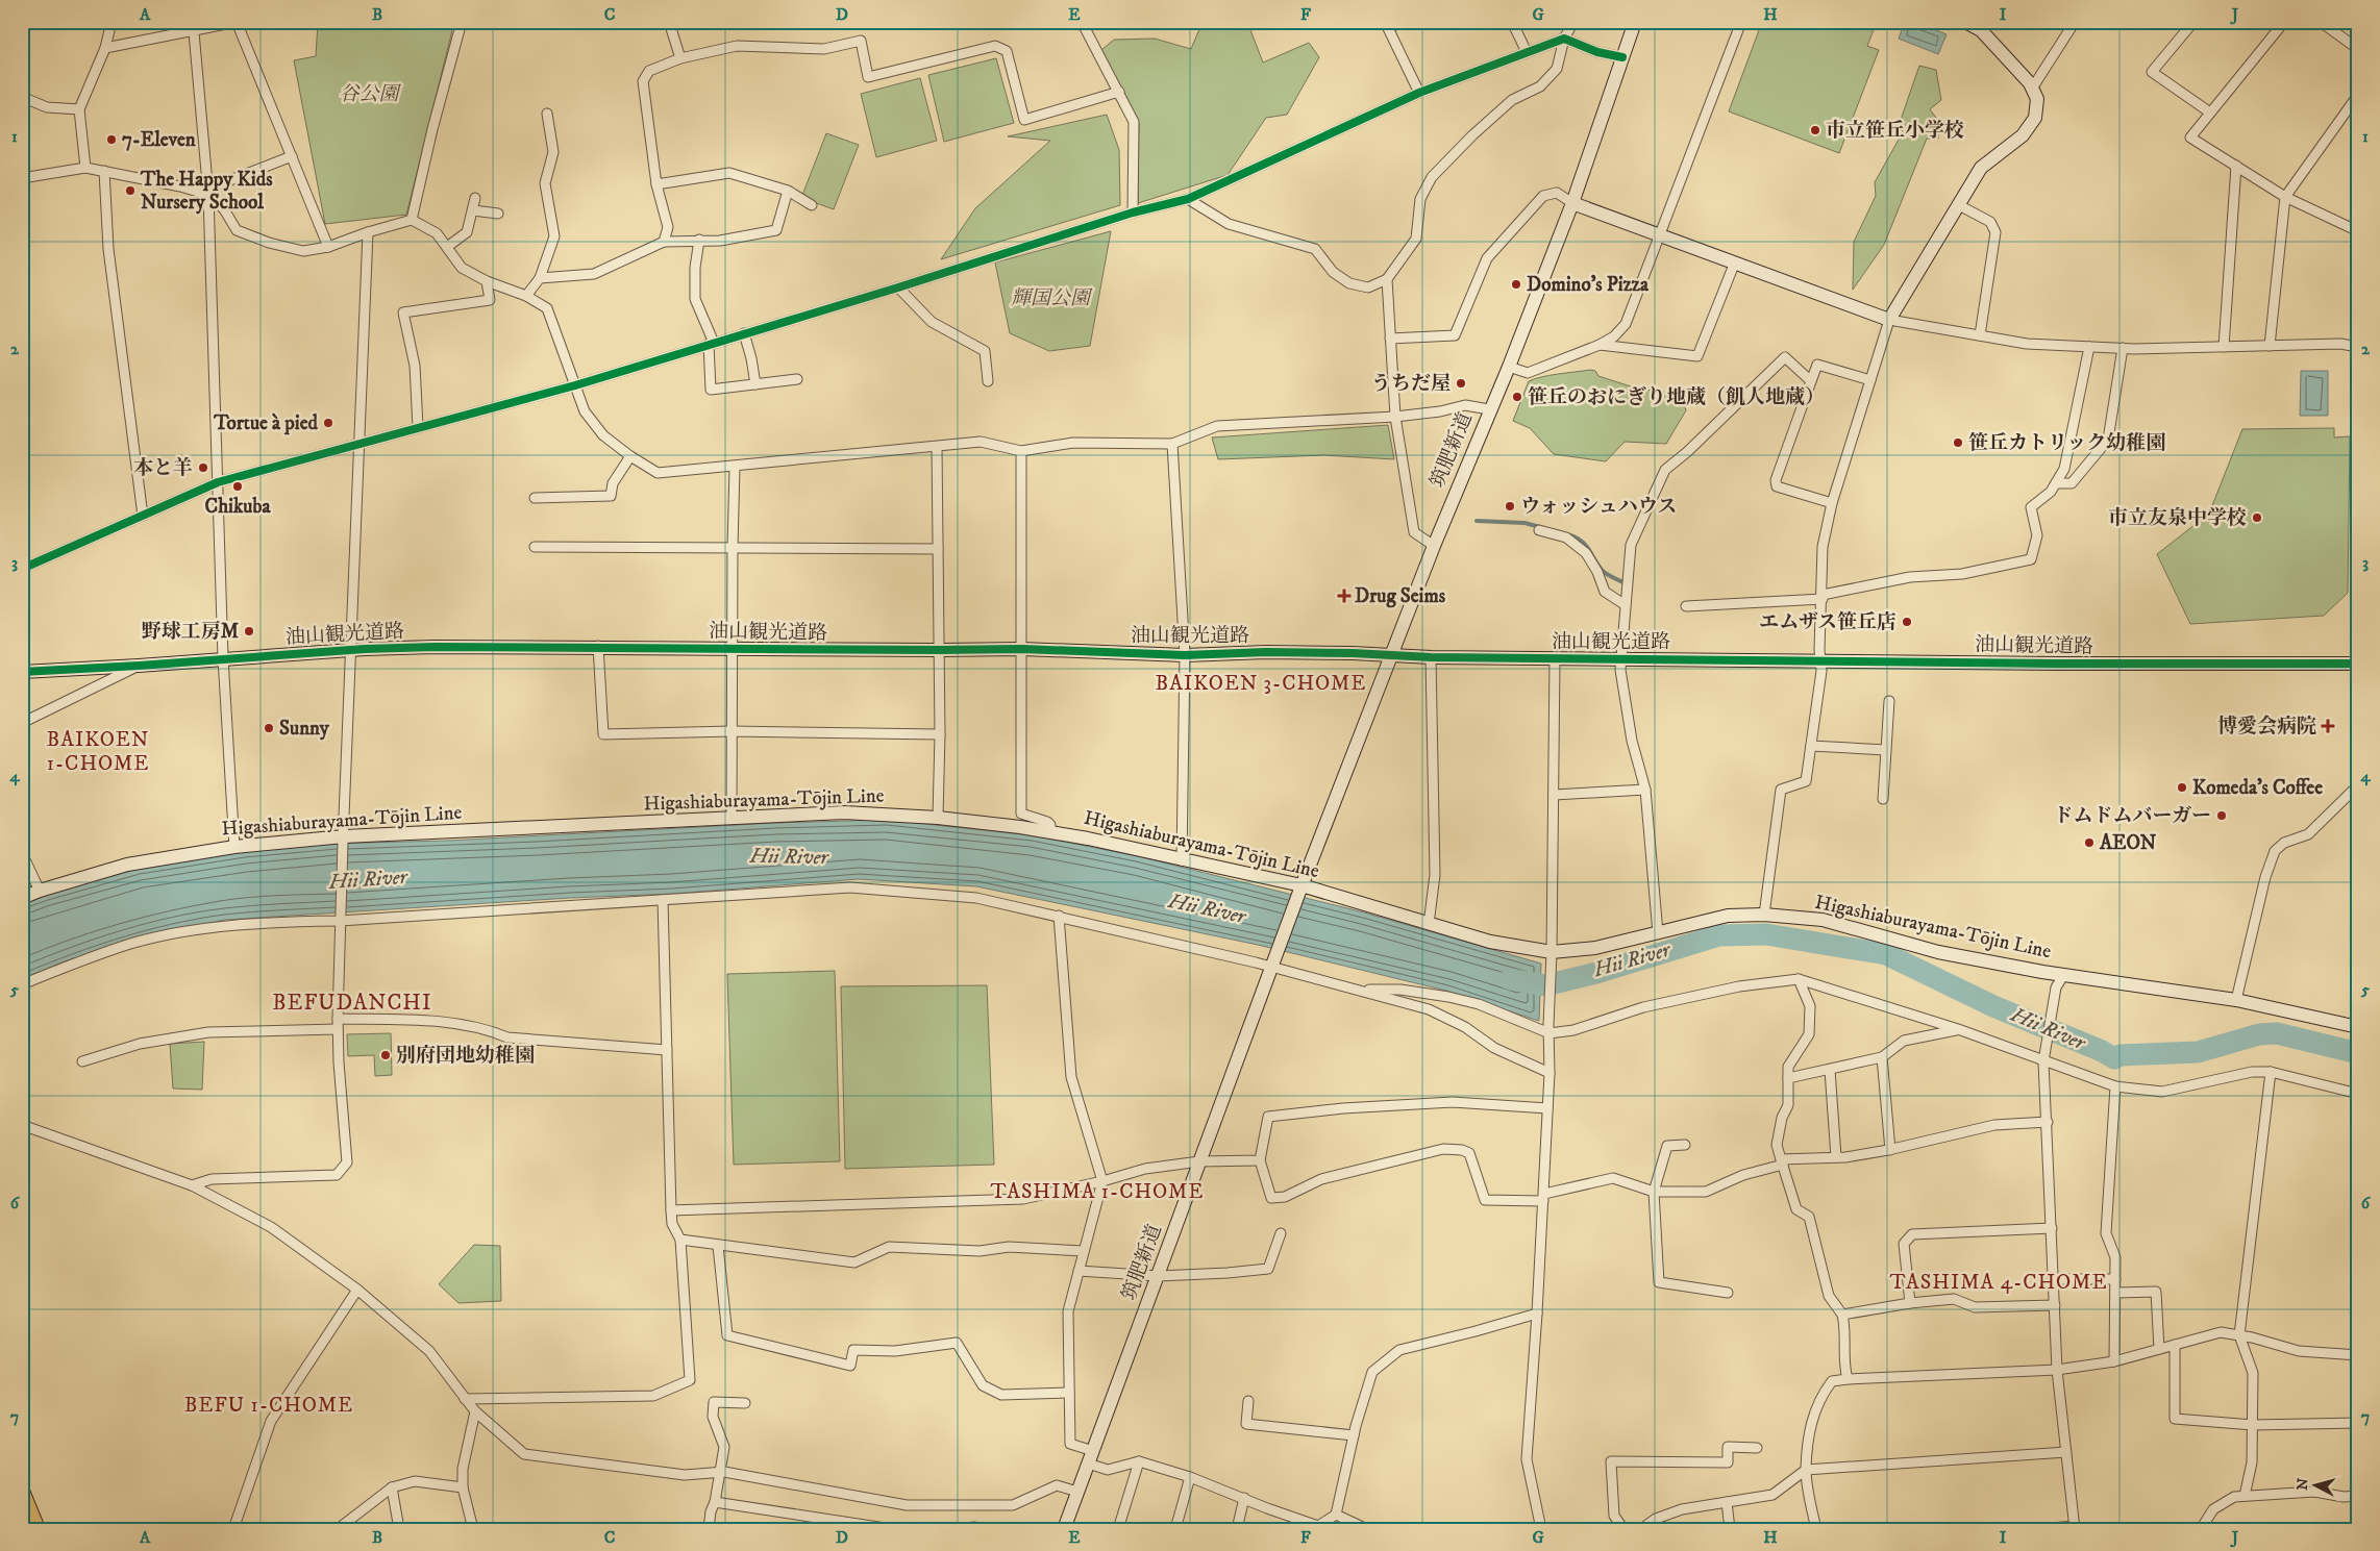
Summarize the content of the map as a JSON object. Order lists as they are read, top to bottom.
{
  "streets": {
    "street": ["筑肥新道", "油山観光道路", "Higashiaburayama-Tōjin Line"]
  },
  "crossings": [
    ["筑肥新道", "油山観光道路"],
    ["筑肥新道", "Higashiaburayama-Tōjin Line"]
  ],
  "districts": [
    "BAIKOEN 3-CHOME",
    "BAIKOEN 1-CHOME",
    "BEFUDANCHI",
    "TASHIMA 1-CHOME",
    "TASHIMA 4-CHOME",
    "BEFU 1-CHOME"
  ],
  "water": ["Hii River"],
  "parks": ["谷公園", "輝国公園"],
  "places": {
    "other": [
      "市立笹丘小学校",
      "7-Eleven",
      "The Happy Kids Nursery School",
      "Domino's Pizza",
      "うちだ屋",
      "笹丘のおにぎり地蔵（飢人地蔵）",
      "Tortue à pied",
      "笹丘カトリック幼稚園",
      "本と羊",
      "Chikuba",
      "ウォッシュハウス",
      "市立友泉中学校",
      "エムザス笹丘店",
      "野球工房M",
      "Sunny",
      "Komeda's Coffee",
      "ドムドムバーガー",
      "AEON",
      "別府団地幼稚園"
    ],
    "health": ["Drug Seims", "博愛会病院"]
  },
  "north": "left",
  "grid": {
    "columns": [
      "A",
      "B",
      "C",
      "D",
      "E",
      "F",
      "G",
      "H",
      "I",
      "J"
    ],
    "rows": [
      "1",
      "2",
      "3",
      "4",
      "5",
      "6",
      "7"
    ]
  }
}
